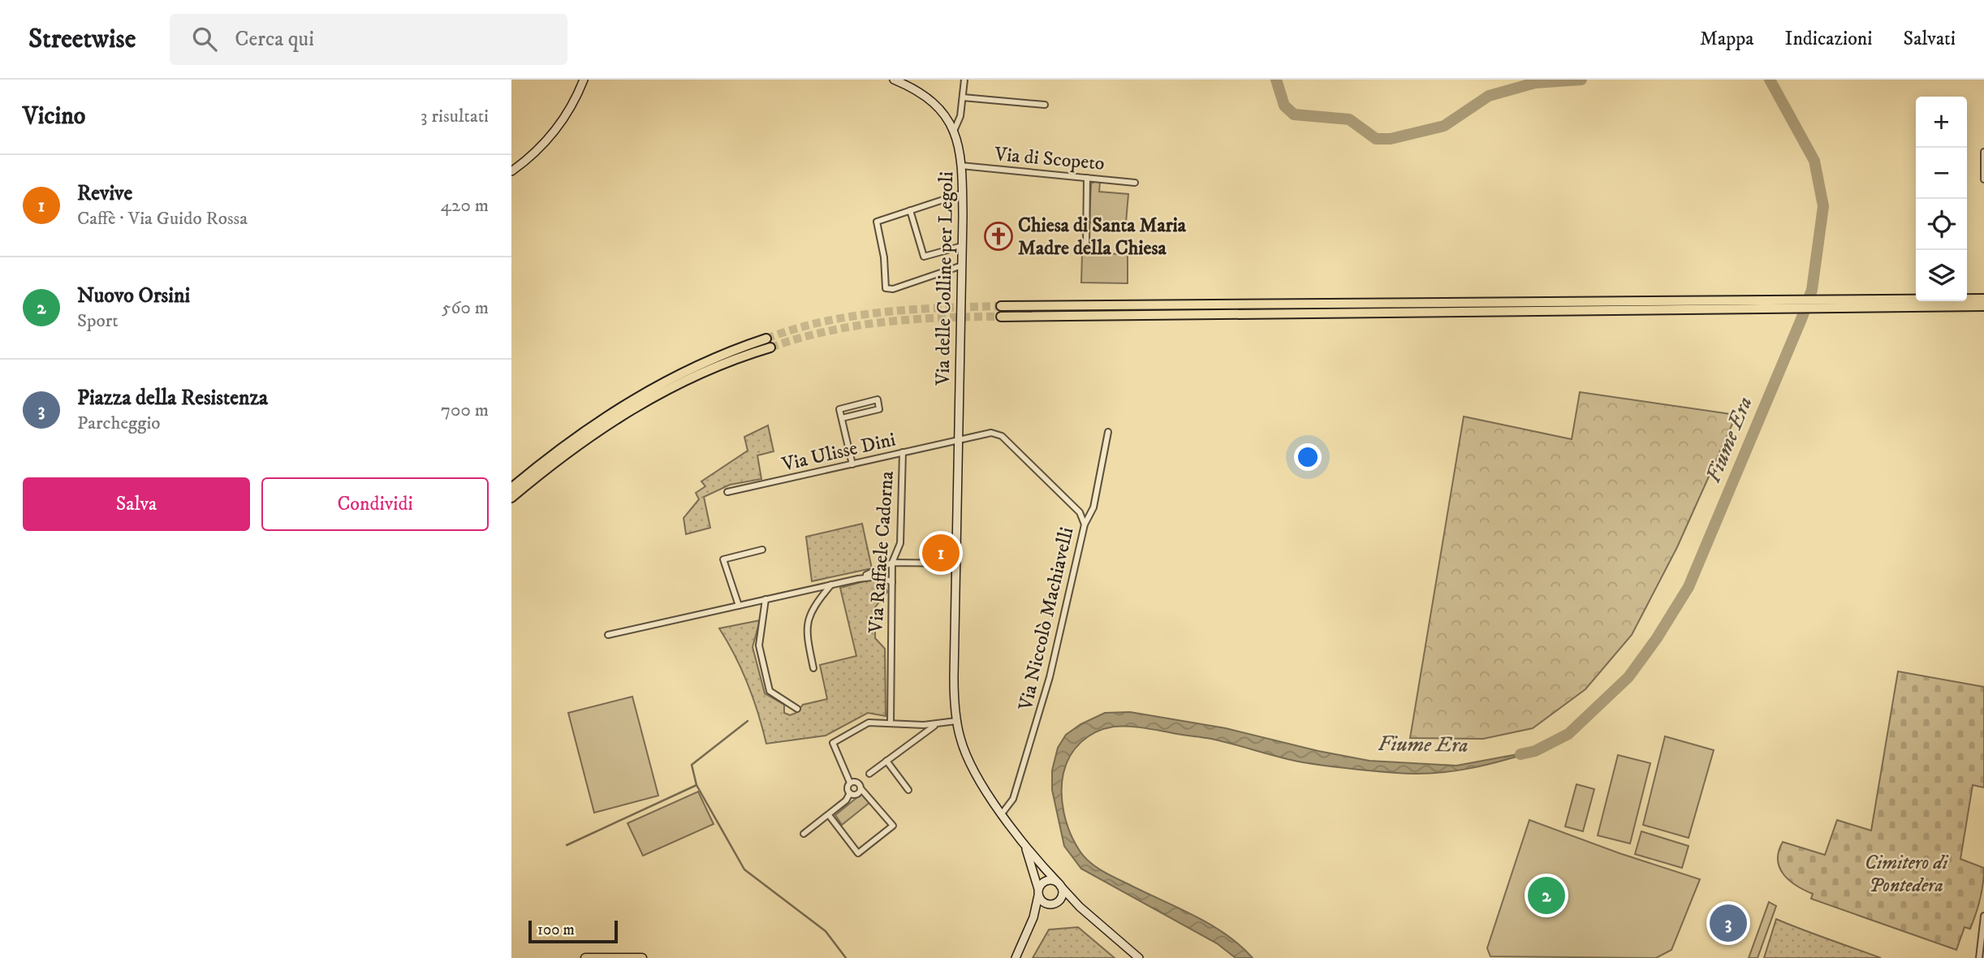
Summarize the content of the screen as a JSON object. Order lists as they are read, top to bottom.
{
  "streets": {
    "street": [
      "Via di Scopeto",
      "Via delle Colline per Legoli",
      "Via Ulisse Dini",
      "Via Raffaele Cadorna",
      "Via Niccolò Machiavelli"
    ]
  },
  "crossings": [
    ["Via di Scopeto", "Via delle Colline per Legoli"],
    ["Via delle Colline per Legoli", "Via Ulisse Dini"],
    ["Via delle Colline per Legoli", "Via Niccolò Machiavelli"],
    ["Via Ulisse Dini", "Via Raffaele Cadorna"],
    ["Via Ulisse Dini", "Via Niccolò Machiavelli"]
  ],
  "water": ["Fiume Era"],
  "parks": ["Cimitero di Pontedera"],
  "places": {
    "church": ["Chiesa di Santa Maria Madre della Chiesa"]
  },
  "scale_bar": "100 m",
  "page": {
    "header": "Streetwise",
    "search": "Cerca qui",
    "nav": ["Mappa", "Indicazioni", "Salvati"],
    "heading": ["Vicino", "3 risultati"],
    "map_buttons": ["+", "−"],
    "list": [
      {
        "mark": "1",
        "name": "Revive",
        "note": "Caffè · Via Guido Rossa",
        "value": "420 m"
      },
      {
        "mark": "2",
        "name": "Nuovo Orsini",
        "note": "Sport",
        "value": "560 m"
      },
      {
        "mark": "3",
        "name": "Piazza della Resistenza",
        "note": "Parcheggio",
        "value": "700 m"
      }
    ],
    "buttons": ["Salva", "Condividi"],
    "pins": ["1", "2", "3"],
    "scale": "100 m"
  }
}
